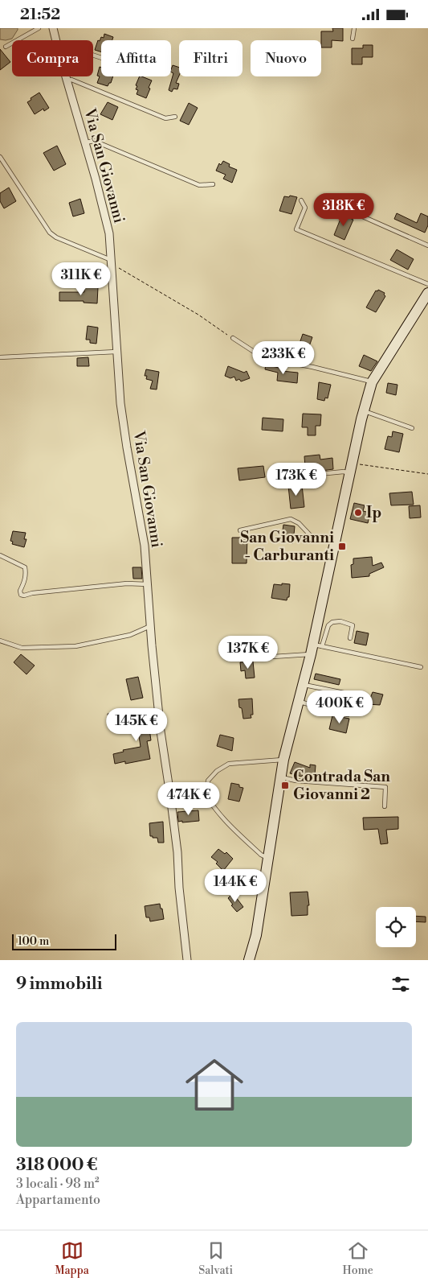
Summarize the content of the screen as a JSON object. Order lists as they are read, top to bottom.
{
  "streets": {
    "street": ["Via San Giovanni"]
  },
  "places": {
    "other": ["Ip"],
    "transit": ["San Giovanni - Carburanti", "Contrada San Giovanni 2"]
  },
  "scale_bar": "100 m",
  "page": {
    "status": "21:52",
    "chip": [
      "Compra",
      "Affitta",
      "Filtri",
      "Nuovo"
    ],
    "price": [
      "318K €",
      "311K €",
      "233K €",
      "173K €",
      "137K €",
      "400K €",
      "145K €",
      "474K €",
      "144K €"
    ],
    "scale": "100 m",
    "heading": "9 immobili",
    "list": [
      {
        "name": "318 000 €",
        "note": "3 locali · 98 m² · Appartamento"
      }
    ],
    "tabs": ["Mappa", "Salvati", "Home"]
  }
}
